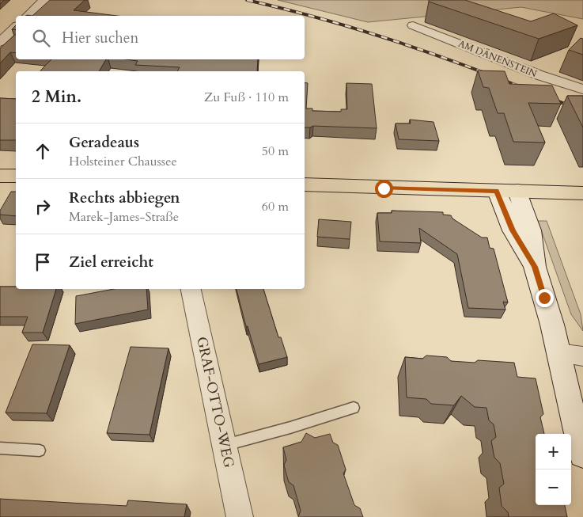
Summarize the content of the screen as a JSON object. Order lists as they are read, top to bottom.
{
  "streets": {
    "street": ["AM DÄNENSTEIN", "GRAF-OTTO-WEG"]
  },
  "page": {
    "search": "Hier suchen",
    "heading": ["2 Min.", "Zu Fuß · 110 m"],
    "list": [
      ["Geradeaus", "Holsteiner Chaussee", "50 m"],
      ["Rechts abbiegen", "Marek-James-Straße", "60 m"],
      "Ziel erreicht"
    ],
    "map_buttons": ["+", "−"]
  }
}
